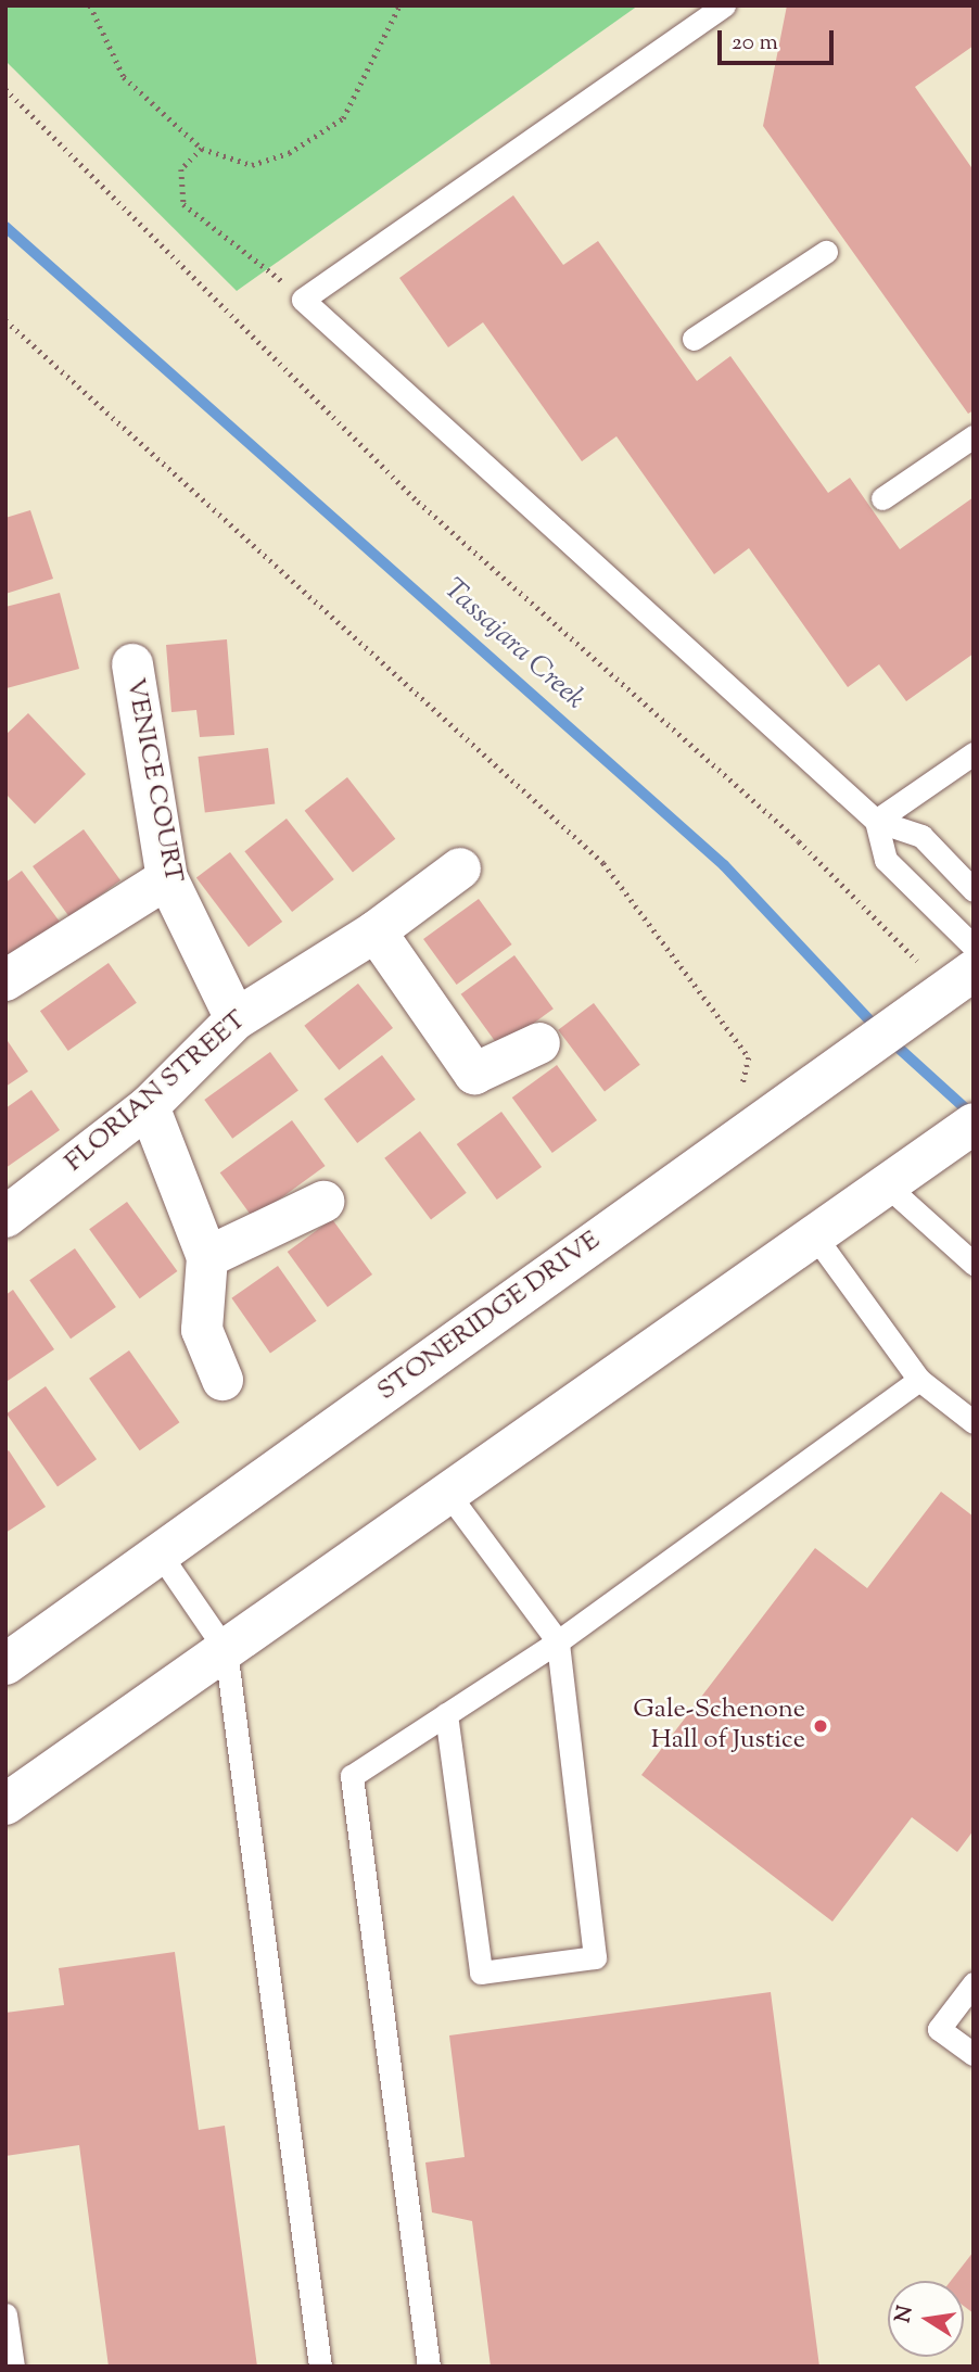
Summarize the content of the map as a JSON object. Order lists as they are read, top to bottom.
{
  "streets": {
    "main road": ["VENICE COURT", "FLORIAN STREET", "STONERIDGE DRIVE"]
  },
  "crossings": [
    ["VENICE COURT", "FLORIAN STREET"]
  ],
  "water": ["Tassajara Creek"],
  "places": ["Gale-Schenone Hall of Justice"],
  "scale_bar": "20 m",
  "north": "left"
}
